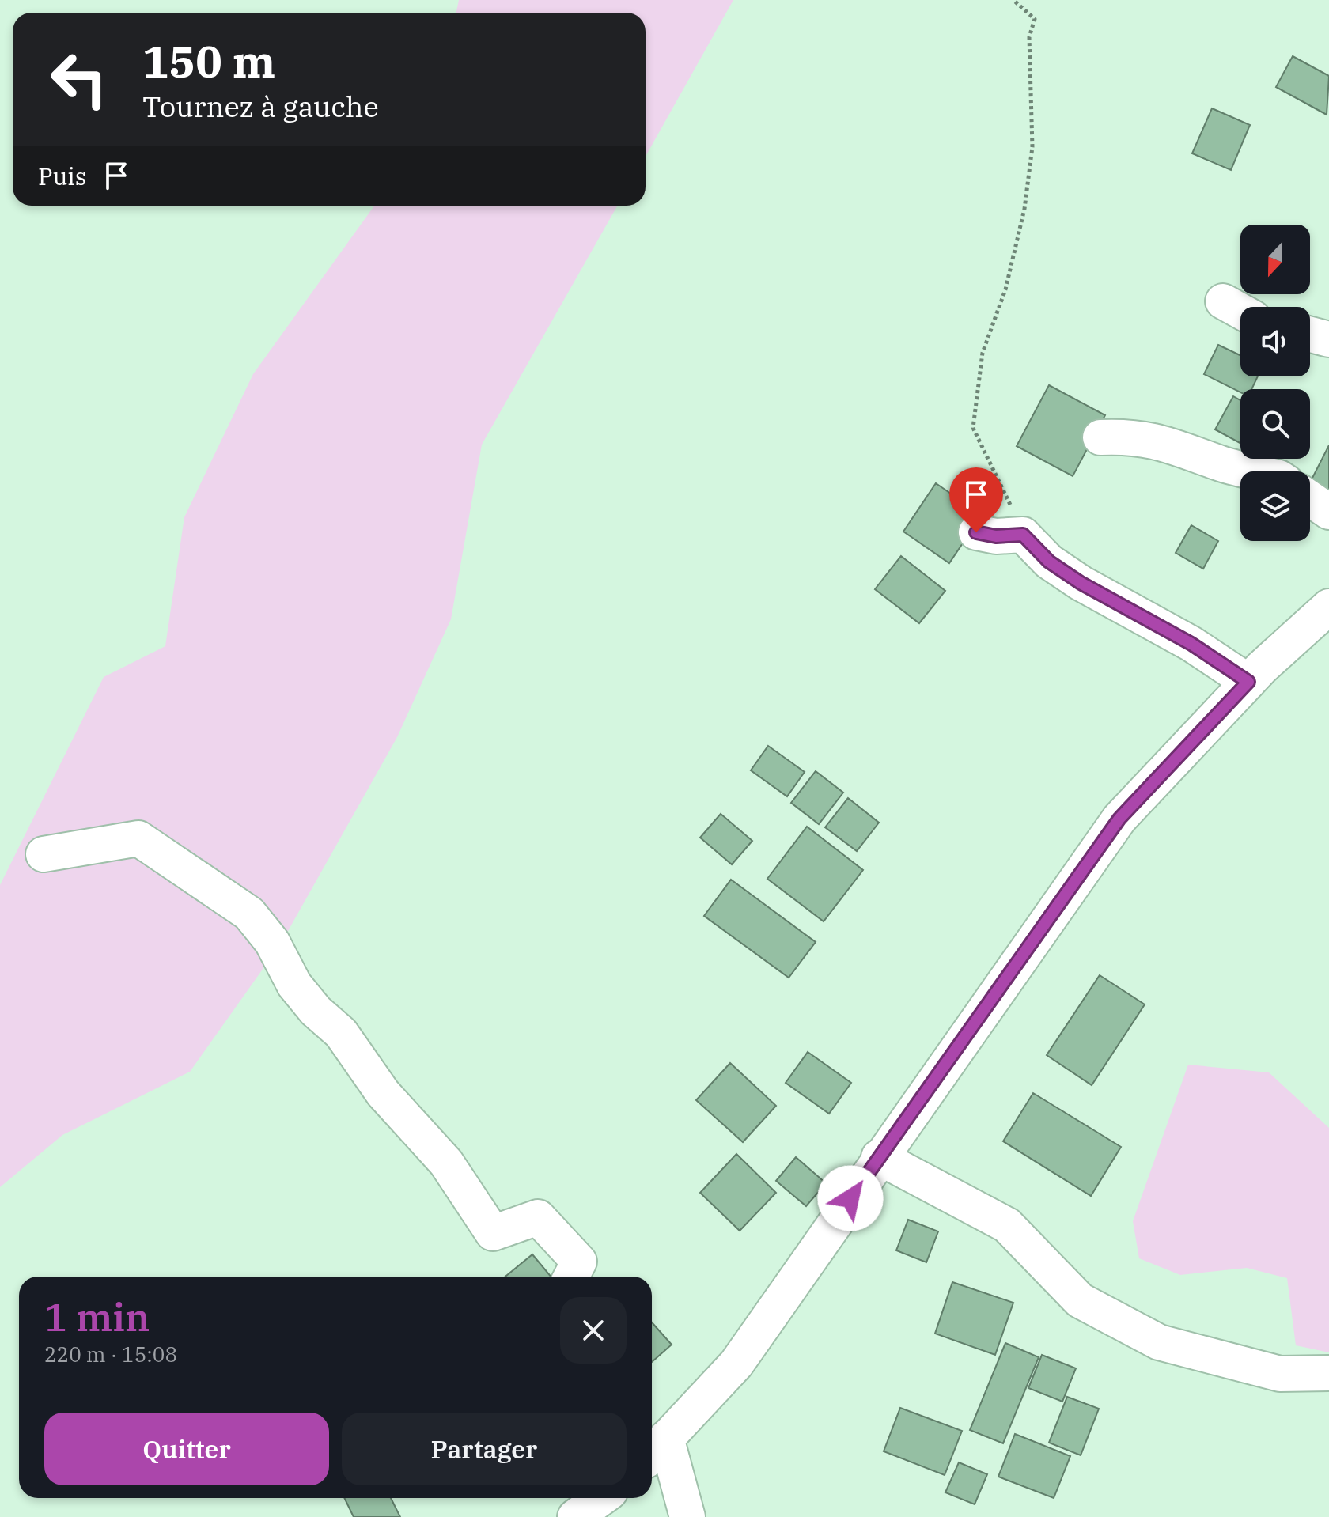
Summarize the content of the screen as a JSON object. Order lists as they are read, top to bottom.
{
  "north": "bottom",
  "page": {
    "turn": ["150 m", "Tournez à gauche"],
    "then": "Puis",
    "heading": ["1 min", "220 m · 15:08"],
    "buttons": ["Quitter", "Partager"]
  }
}
